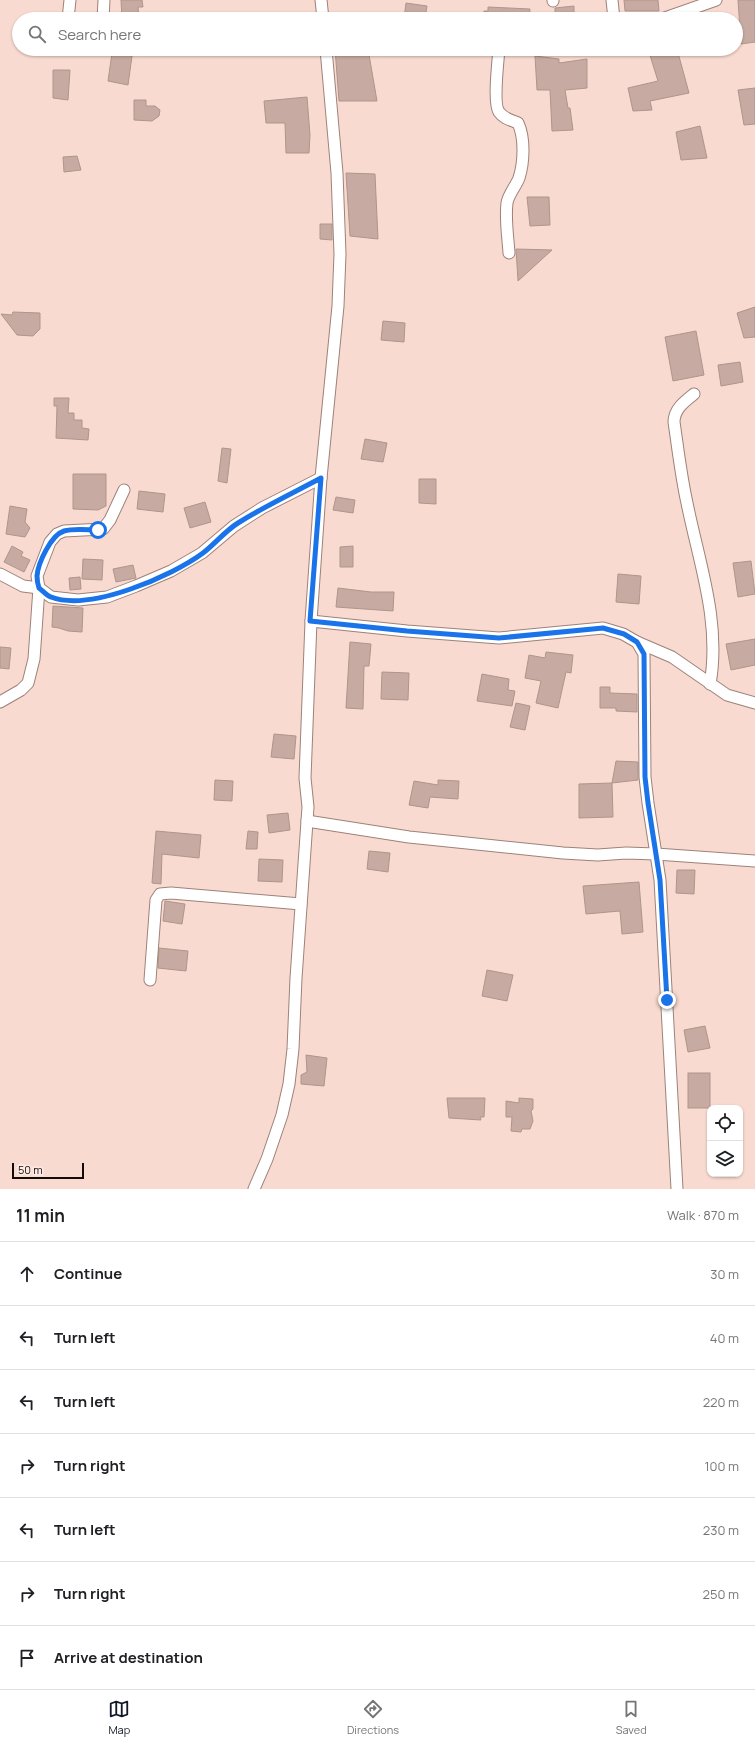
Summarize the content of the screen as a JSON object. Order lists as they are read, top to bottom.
{
  "scale_bar": "50 m",
  "page": {
    "search": "Search here",
    "scale": "50 m",
    "heading": ["11 min", "Walk · 870 m"],
    "list": [
      ["Continue", "30 m"],
      ["Turn left", "40 m"],
      ["Turn left", "220 m"],
      ["Turn right", "100 m"],
      ["Turn left", "230 m"],
      ["Turn right", "250 m"],
      "Arrive at destination"
    ],
    "nav": ["Map", "Directions", "Saved"]
  }
}
